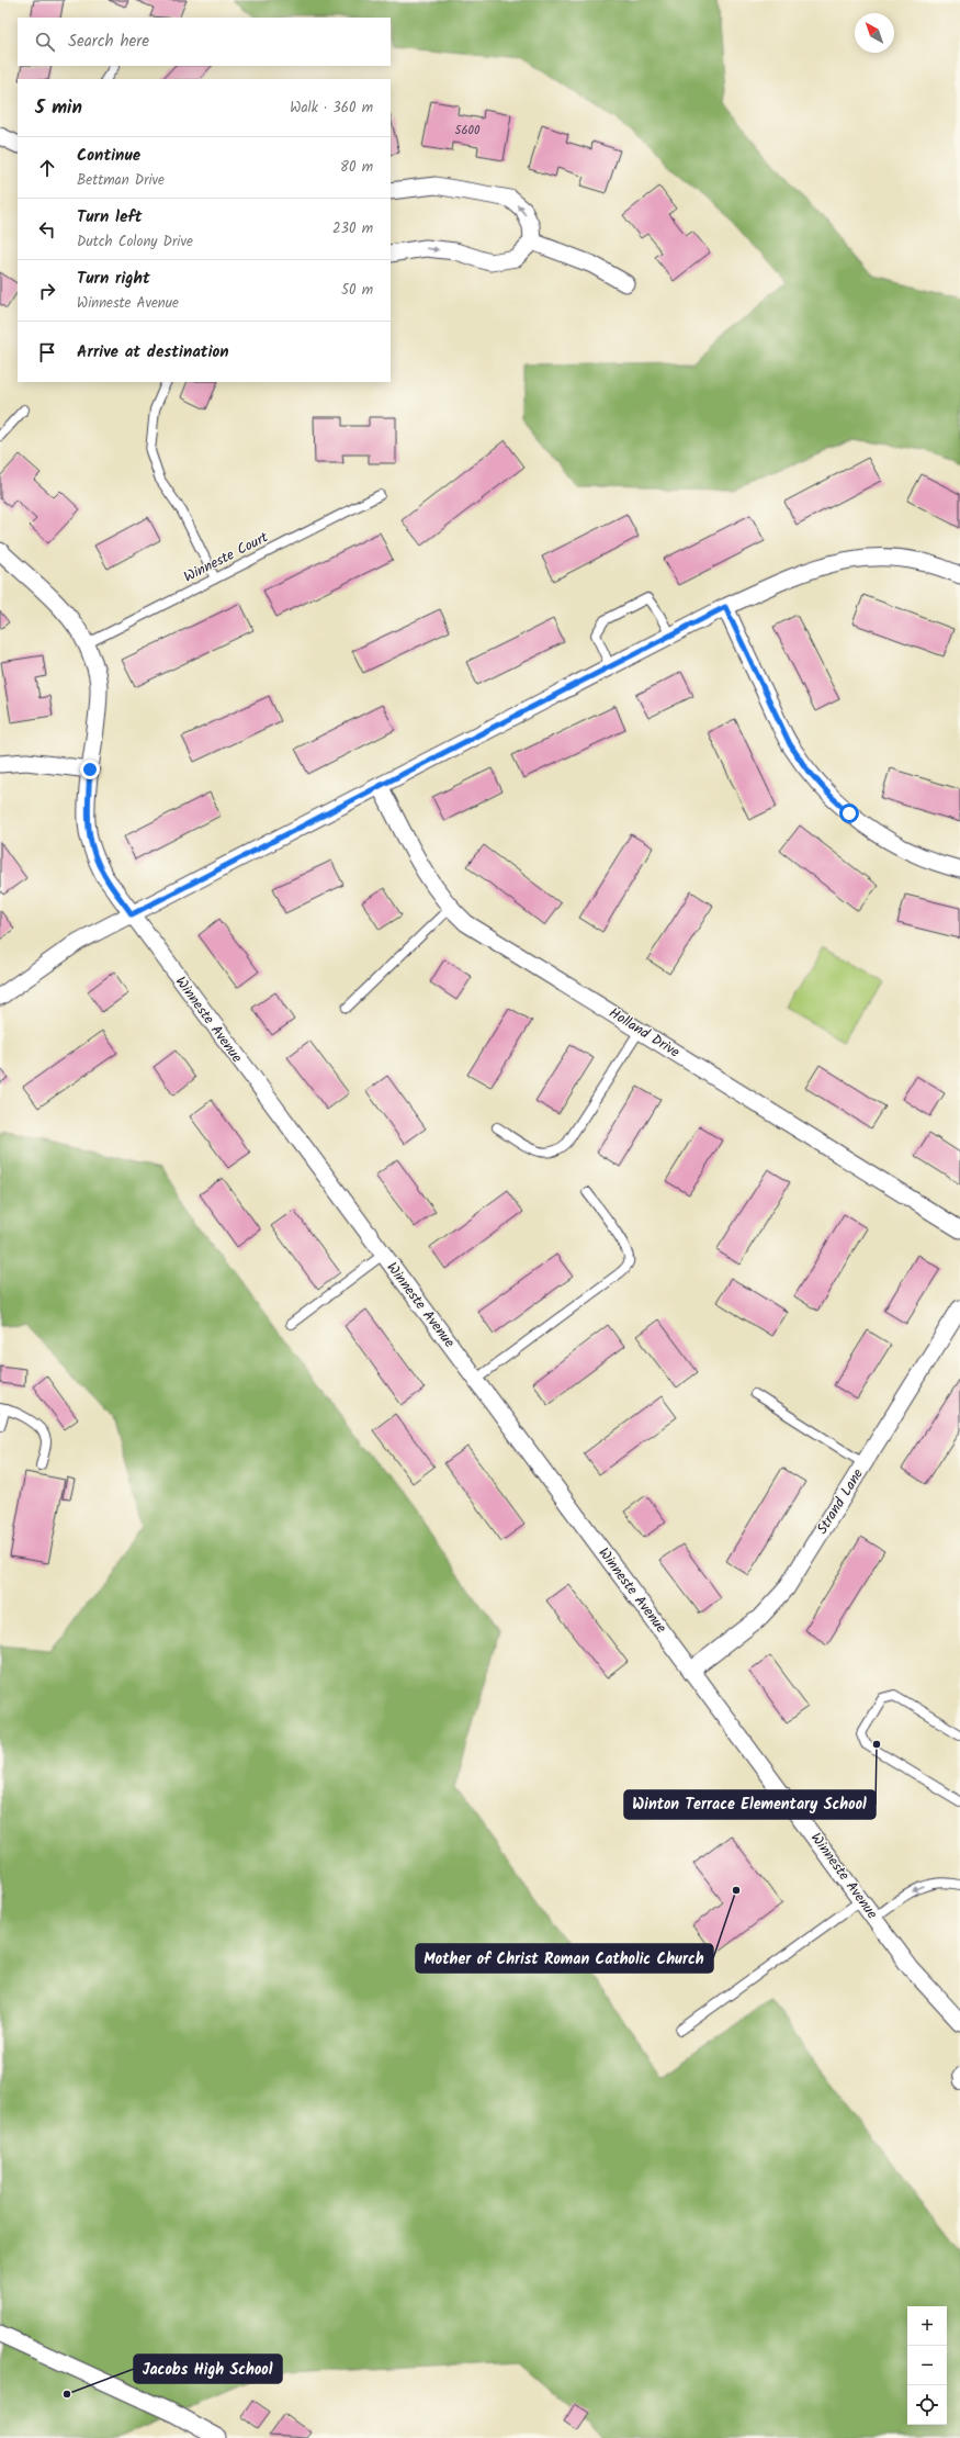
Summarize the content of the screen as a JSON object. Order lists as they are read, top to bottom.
{
  "streets": {
    "street": ["Winneste Avenue", "Holland Drive", "Strand Lane"],
    "lane": ["Winneste Court"]
  },
  "crossings": [
    ["Winneste Court", "Winneste Avenue"],
    ["Winneste Avenue", "Strand Lane"]
  ],
  "places": ["Winton Terrace Elementary School", "Mother of Christ Roman Catholic Church", "Jacobs High School"],
  "house_numbers": ["5600"],
  "north": "top left",
  "page": {
    "search": "Search here",
    "heading": ["5 min", "Walk · 360 m"],
    "list": [
      ["Continue", "Bettman Drive", "80 m"],
      ["Turn left", "Dutch Colony Drive", "230 m"],
      ["Turn right", "Winneste Avenue", "50 m"],
      "Arrive at destination"
    ],
    "map_buttons": ["+", "−"]
  }
}
